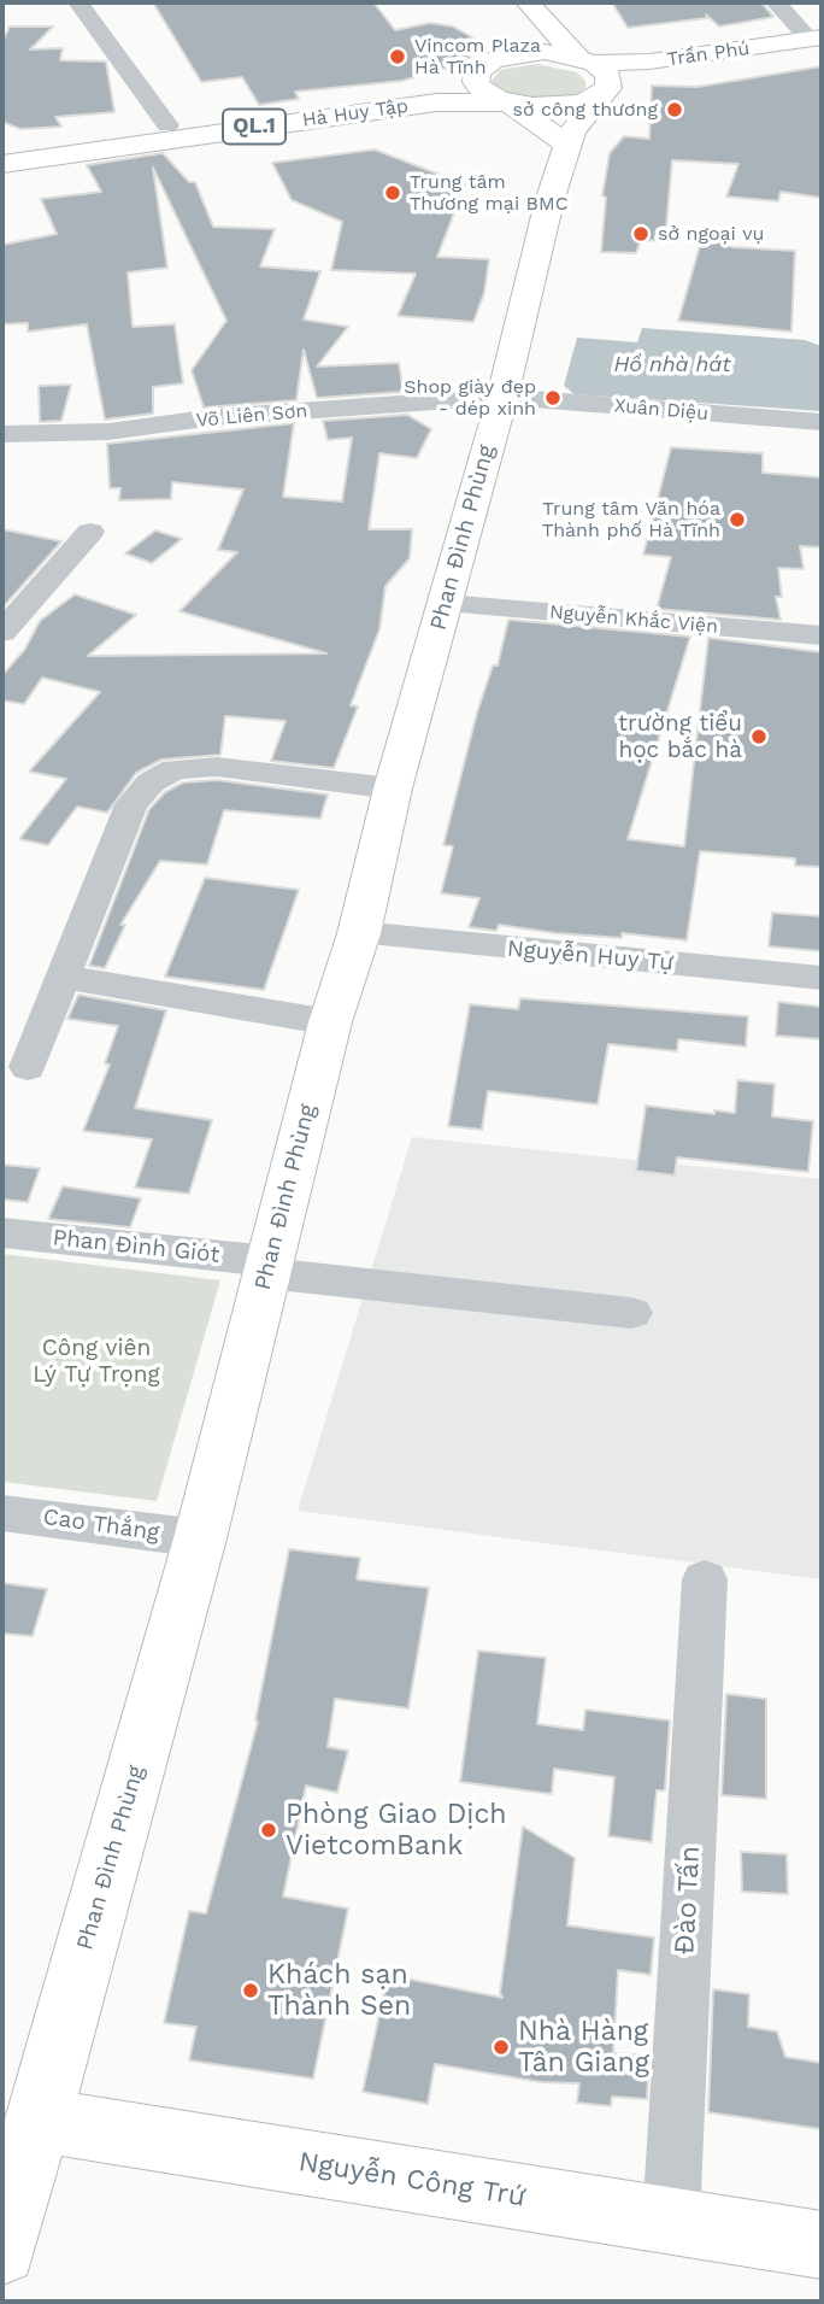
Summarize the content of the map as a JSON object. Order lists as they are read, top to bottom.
{
  "streets": {
    "main road": [
      "Trần Phú",
      "Hà Huy Tập",
      "QL.1",
      "Phan Đình Phùng",
      "Nguyễn Công Trứ"
    ],
    "street": [
      "Xuân Diệu",
      "Võ Liên Sơn",
      "Nguyễn Khắc Viện",
      "Nguyễn Huy Tự",
      "Phan Đình Giót",
      "Cao Thắng",
      "Đào Tấn"
    ]
  },
  "crossings": [
    ["Trần Phú", "QL.1"],
    ["Trần Phú", "Phan Đình Phùng"],
    ["Hà Huy Tập", "QL.1"],
    ["QL.1", "Phan Đình Phùng"],
    ["Xuân Diệu", "Võ Liên Sơn"],
    ["Xuân Diệu", "Phan Đình Phùng"],
    ["Võ Liên Sơn", "Phan Đình Phùng"],
    ["Phan Đình Phùng", "Nguyễn Khắc Viện"],
    ["Phan Đình Phùng", "Nguyễn Huy Tự"],
    ["Phan Đình Phùng", "Phan Đình Giót"],
    ["Phan Đình Phùng", "Cao Thắng"],
    ["Phan Đình Phùng", "Nguyễn Công Trứ"],
    ["Đào Tấn", "Nguyễn Công Trứ"]
  ],
  "water": ["Hồ nhà hát"],
  "parks": ["Công viên Lý Tự Trọng"],
  "places": [
    "Vincom Plaza Hà Tĩnh",
    "sở công thương",
    "Trung tâm Thương mại BMC",
    "sở ngoại vụ",
    "Shop giày đẹp - dép xinh",
    "Trung tâm Văn hóa Thành phố Hà Tĩnh",
    "trường tiểu học bắc hà",
    "Phòng Giao Dịch VietcomBank",
    "Khách sạn Thành Sen",
    "Nhà Hàng Tân Giang"
  ]
}
